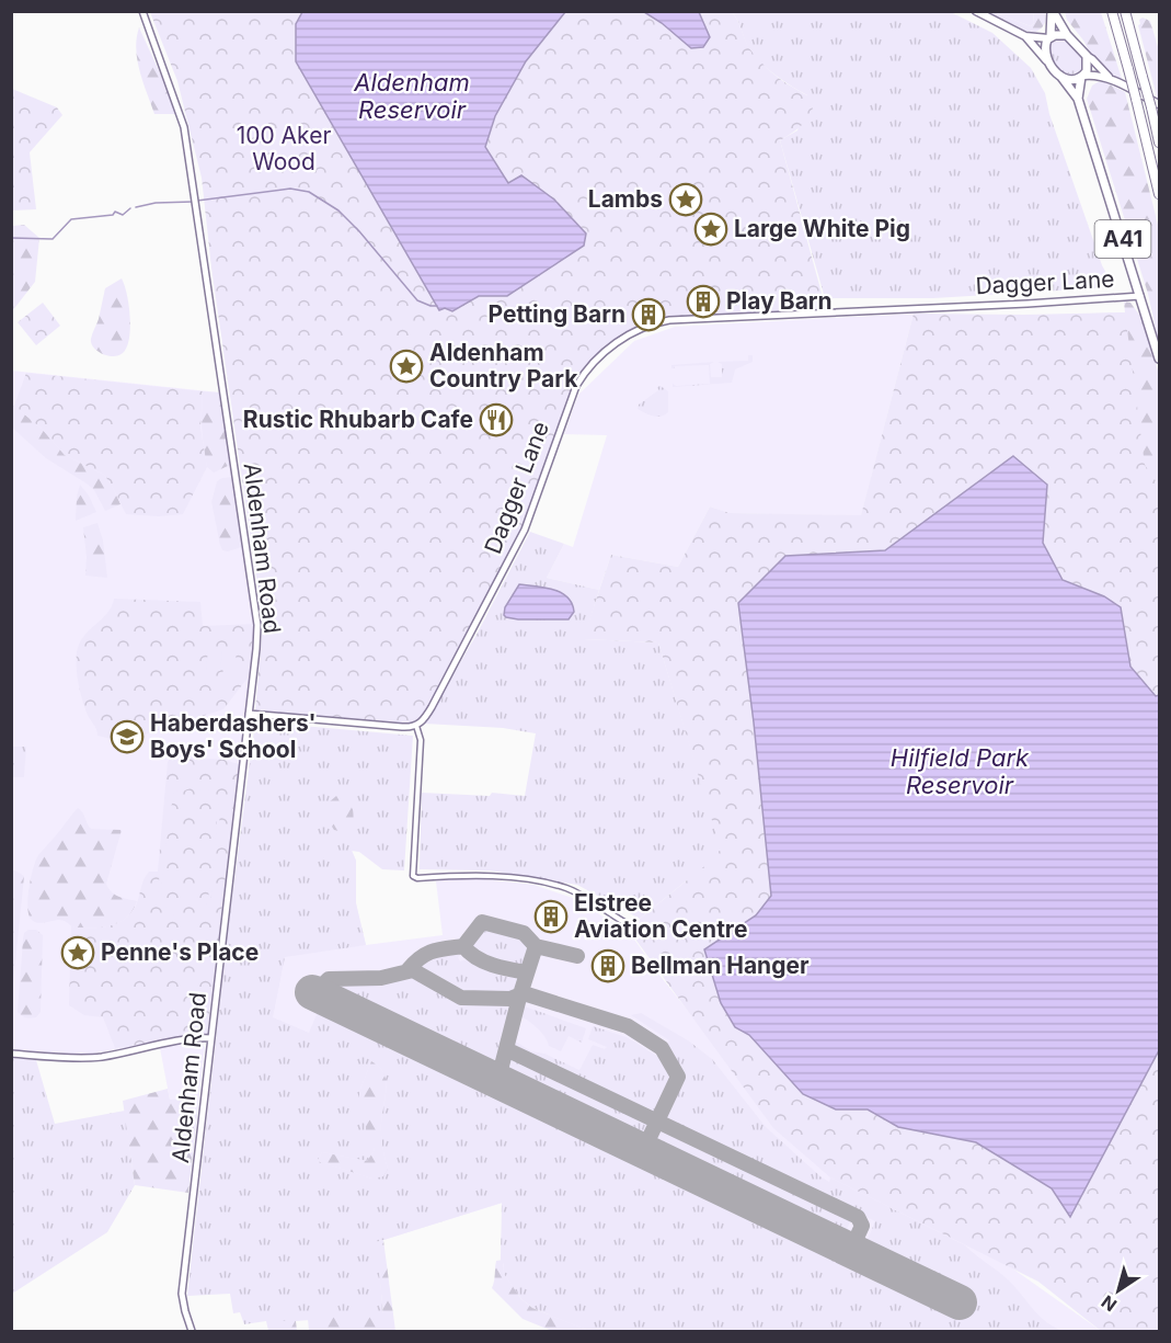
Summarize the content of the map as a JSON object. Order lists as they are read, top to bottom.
{
  "streets": {
    "highway": ["A41"],
    "street": ["Dagger Lane", "Aldenham Road"]
  },
  "crossings": [
    ["A41", "Dagger Lane"]
  ],
  "water": ["Aldenham Reservoir", "Hilfield Park Reservoir"],
  "parks": ["100 Aker Wood"],
  "places": {
    "place": [
      "Lambs",
      "Large White Pig",
      "Aldenham Country Park",
      "Penne's Place"
    ],
    "building": [
      "Play Barn",
      "Petting Barn",
      "Elstree Aviation Centre",
      "Bellman Hanger"
    ],
    "restaurant": ["Rustic Rhubarb Cafe"],
    "school or university": ["Haberdashers' Boys' School"]
  },
  "north": "bottom left"
}
